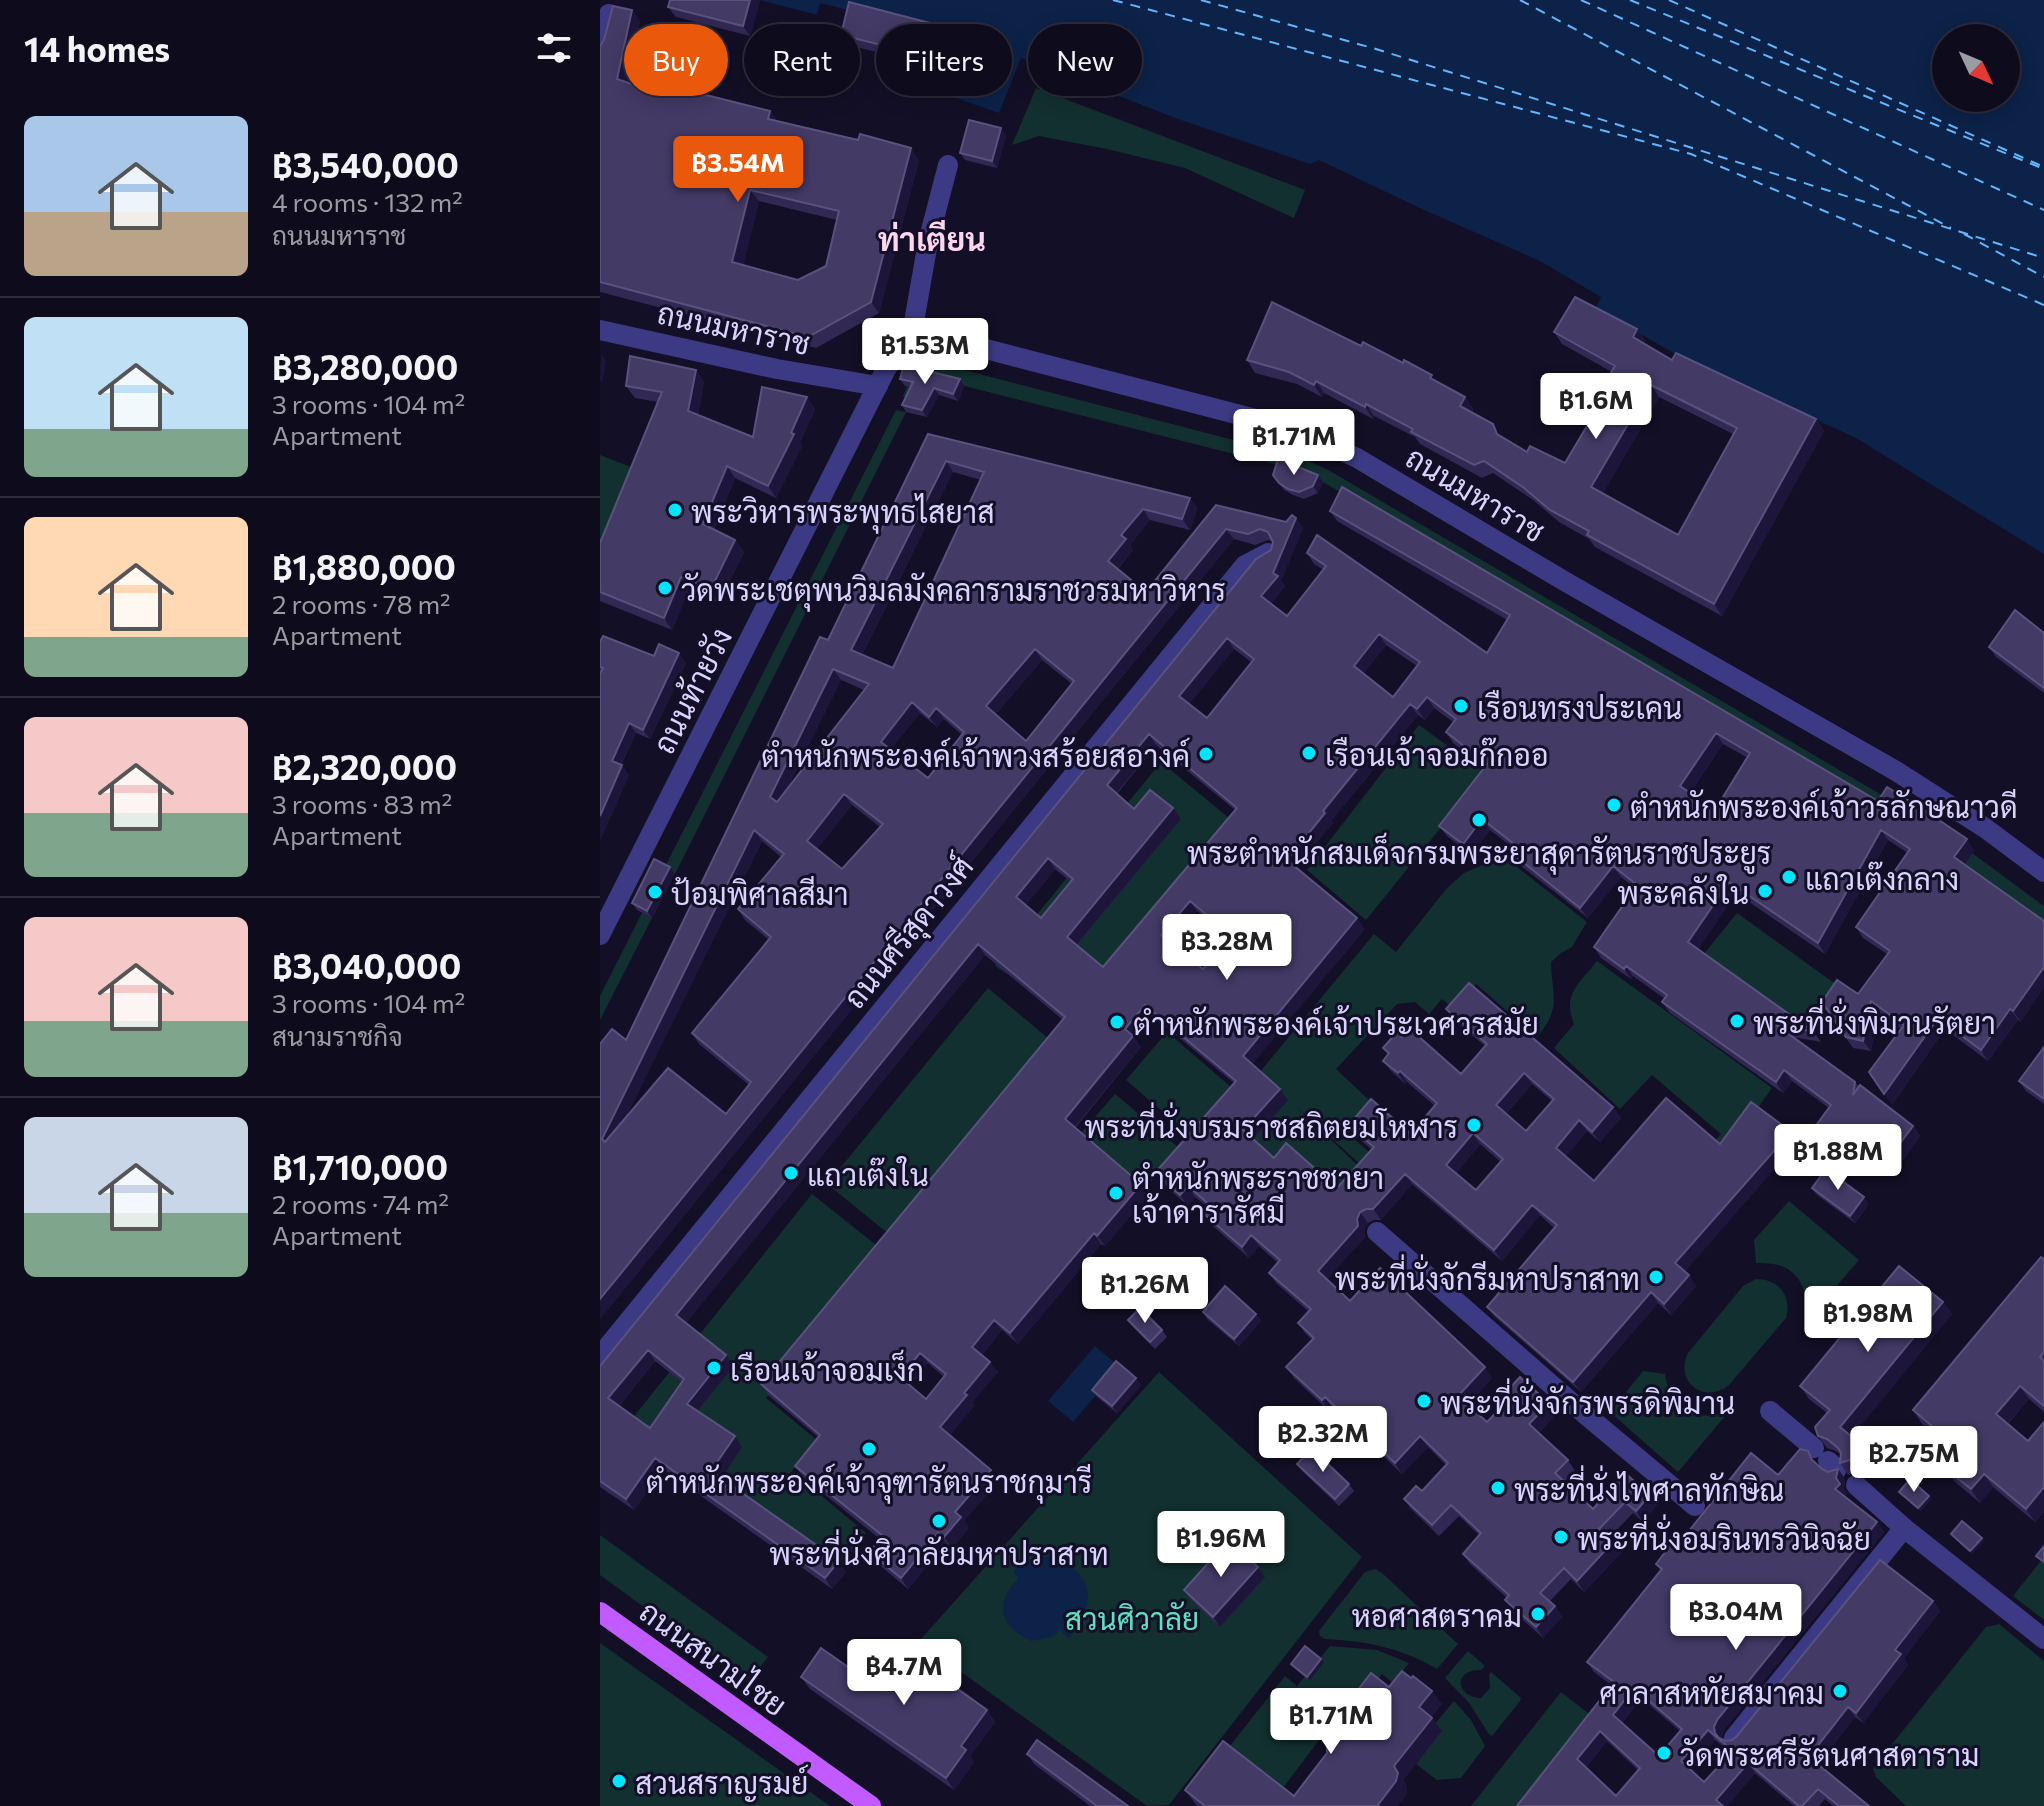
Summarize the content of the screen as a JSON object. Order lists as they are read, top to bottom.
{
  "streets": {
    "main road": ["ถนนสนามไชย"],
    "street": ["ถนนมหาราช", "ถนนท้ายวัง", "ถนนศรีสุดาวงศ์"]
  },
  "crossings": [
    ["ถนนมหาราช", "ถนนท้ายวัง"]
  ],
  "districts": ["ท่าเตียน"],
  "parks": ["สวนศิวาลัย"],
  "places": [
    "พระวิหารพระพุทธไสยาส",
    "วัดพระเชตุพนวิมลมังคลารามราชวรมหาวิหาร",
    "เรือนทรงประเคน",
    "เรือนเจ้าจอมก๊กออ",
    "ตำหนักพระองค์เจ้าพวงสร้อยสอางค์",
    "ตำหนักพระองค์เจ้าวรลักษณาวดี",
    "พระตำหนักสมเด็จกรมพระยาสุดารัตนราชประยูร",
    "แถวเต๊งกลาง",
    "พระคลังใน",
    "ป้อมพิศาลสีมา",
    "พระที่นั่งพิมานรัตยา",
    "ตำหนักพระองค์เจ้าประเวศวรสมัย",
    "พระที่นั่งบรมราชสถิตยมโหฬาร",
    "แถวเต๊งใน",
    "ตำหนักพระราชชายา เจ้าดารารัศมี",
    "พระที่นั่งจักรีมหาปราสาท",
    "เรือนเจ้าจอมเง็ก",
    "พระที่นั่งจักรพรรดิพิมาน",
    "ตำหนักพระองค์เจ้าจุฑารัตนราชกุมารี",
    "พระที่นั่งไพศาลทักษิณ",
    "พระที่นั่งศิวาลัยมหาปราสาท",
    "พระที่นั่งอมรินทรวินิจฉัย",
    "หอศาสตราคม",
    "ศาลาสหทัยสมาคม",
    "วัดพระศรีรัตนศาสดาราม",
    "สวนสราญรมย์"
  ],
  "north": "bottom right",
  "page": {
    "heading": "14 homes",
    "chip": [
      "Buy",
      "Rent",
      "Filters",
      "New"
    ],
    "list": [
      {
        "name": "฿3,540,000",
        "note": "4 rooms · 132 m² · ถนนมหาราช"
      },
      {
        "name": "฿3,280,000",
        "note": "3 rooms · 104 m² · Apartment"
      },
      {
        "name": "฿1,880,000",
        "note": "2 rooms · 78 m² · Apartment"
      },
      {
        "name": "฿2,320,000",
        "note": "3 rooms · 83 m² · Apartment"
      },
      {
        "name": "฿3,040,000",
        "note": "3 rooms · 104 m² · สนามราชกิจ"
      },
      {
        "name": "฿1,710,000",
        "note": "2 rooms · 74 m² · Apartment"
      }
    ],
    "price": [
      "฿3.54M",
      "฿1.53M",
      "฿1.6M",
      "฿1.71M",
      "฿3.28M",
      "฿1.88M",
      "฿1.26M",
      "฿1.98M",
      "฿2.32M",
      "฿2.75M",
      "฿1.96M",
      "฿3.04M",
      "฿4.7M",
      "฿1.71M"
    ]
  }
}
